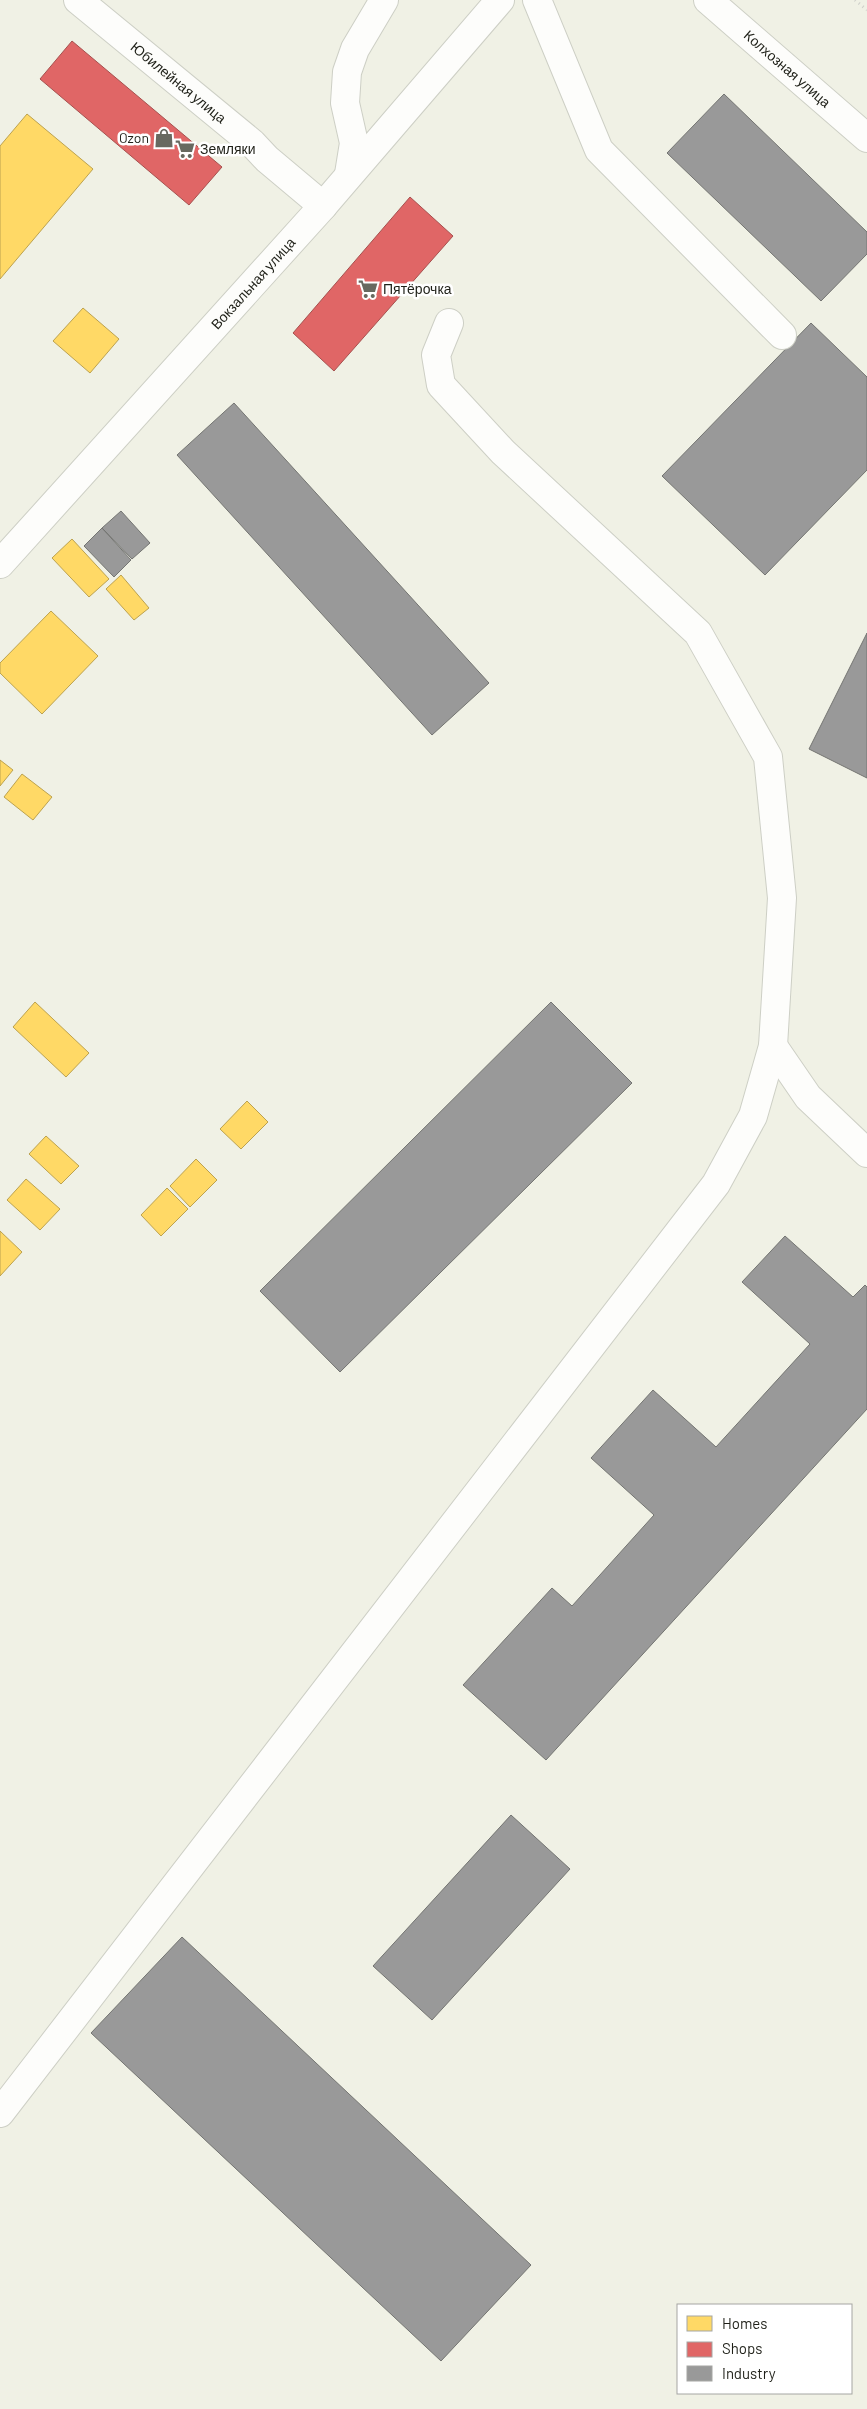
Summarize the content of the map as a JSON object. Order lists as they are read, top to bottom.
{
  "streets": {
    "street": ["Колхозная улица", "Юбилейная улица", "Вокзальная улица"]
  },
  "crossings": [
    ["Юбилейная улица", "Вокзальная улица"]
  ],
  "places": {
    "shop": ["Ozon"],
    "supermarket": ["Земляки", "Пятёрочка"]
  },
  "legend": ["Homes", "Shops", "Industry"]
}
